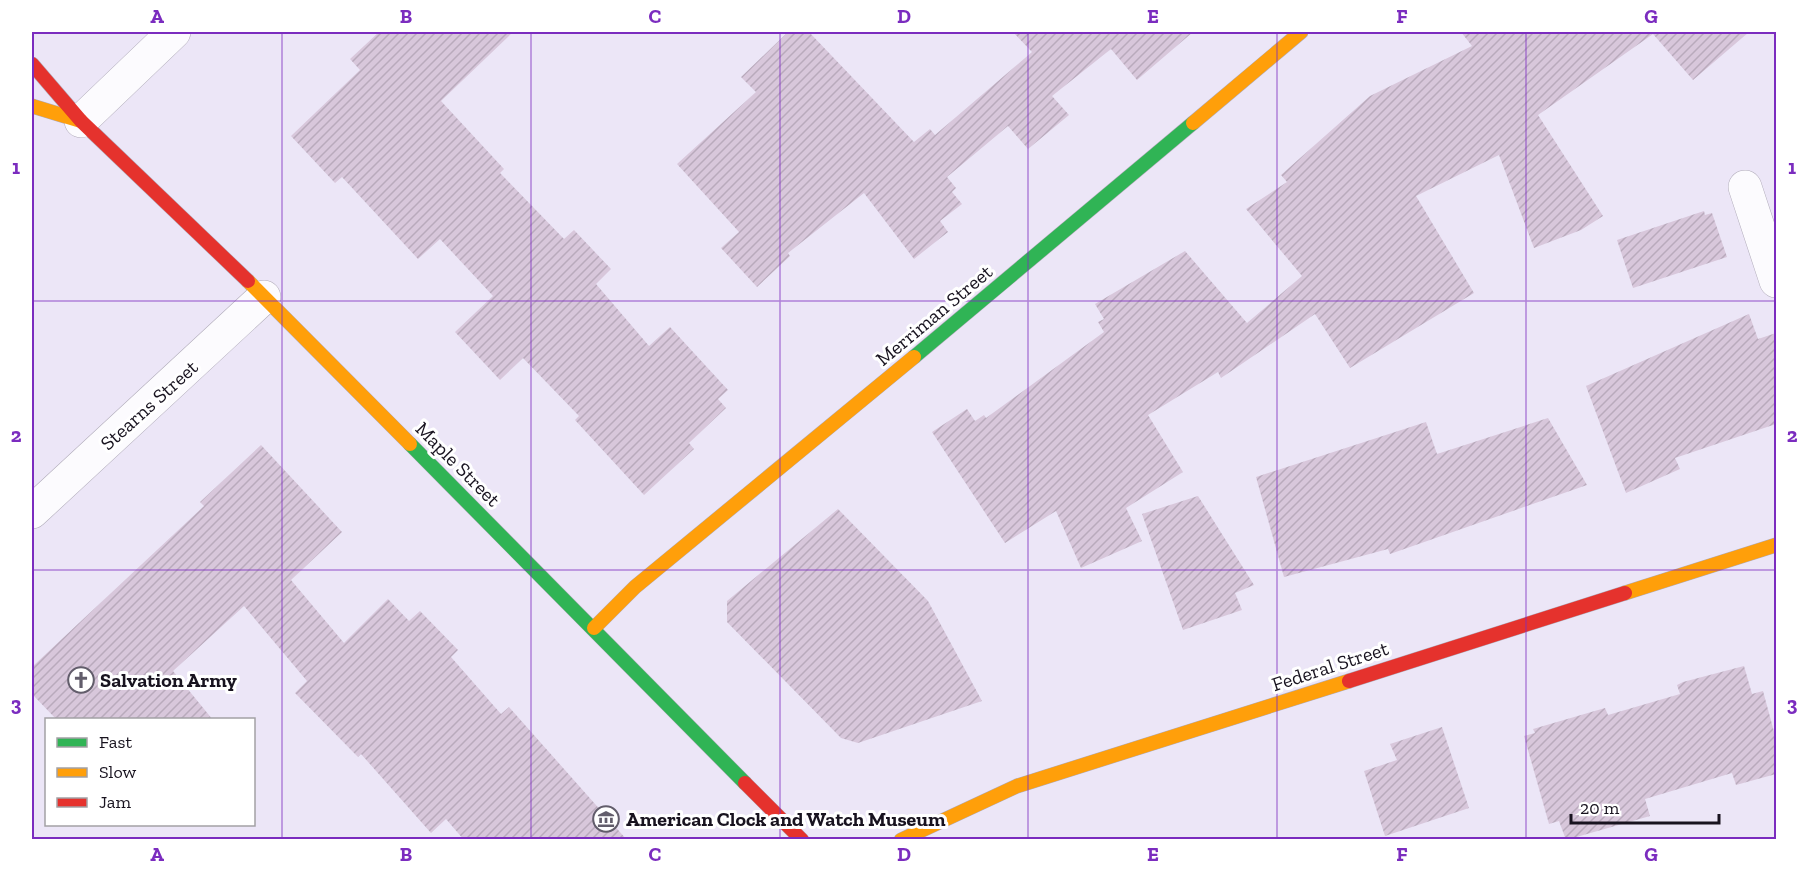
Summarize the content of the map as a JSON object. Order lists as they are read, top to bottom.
{
  "streets": {
    "street": [
      "Merriman Street",
      "Stearns Street",
      "Maple Street",
      "Federal Street"
    ]
  },
  "crossings": [
    ["Merriman Street", "Maple Street"],
    ["Stearns Street", "Maple Street"]
  ],
  "places": {
    "church": ["Salvation Army"],
    "museum": ["American Clock and Watch Museum"]
  },
  "legend": ["Fast", "Slow", "Jam"],
  "scale_bar": "20 m",
  "grid": {
    "columns": [
      "A",
      "B",
      "C",
      "D",
      "E",
      "F",
      "G"
    ],
    "rows": ["1", "2", "3"]
  }
}
